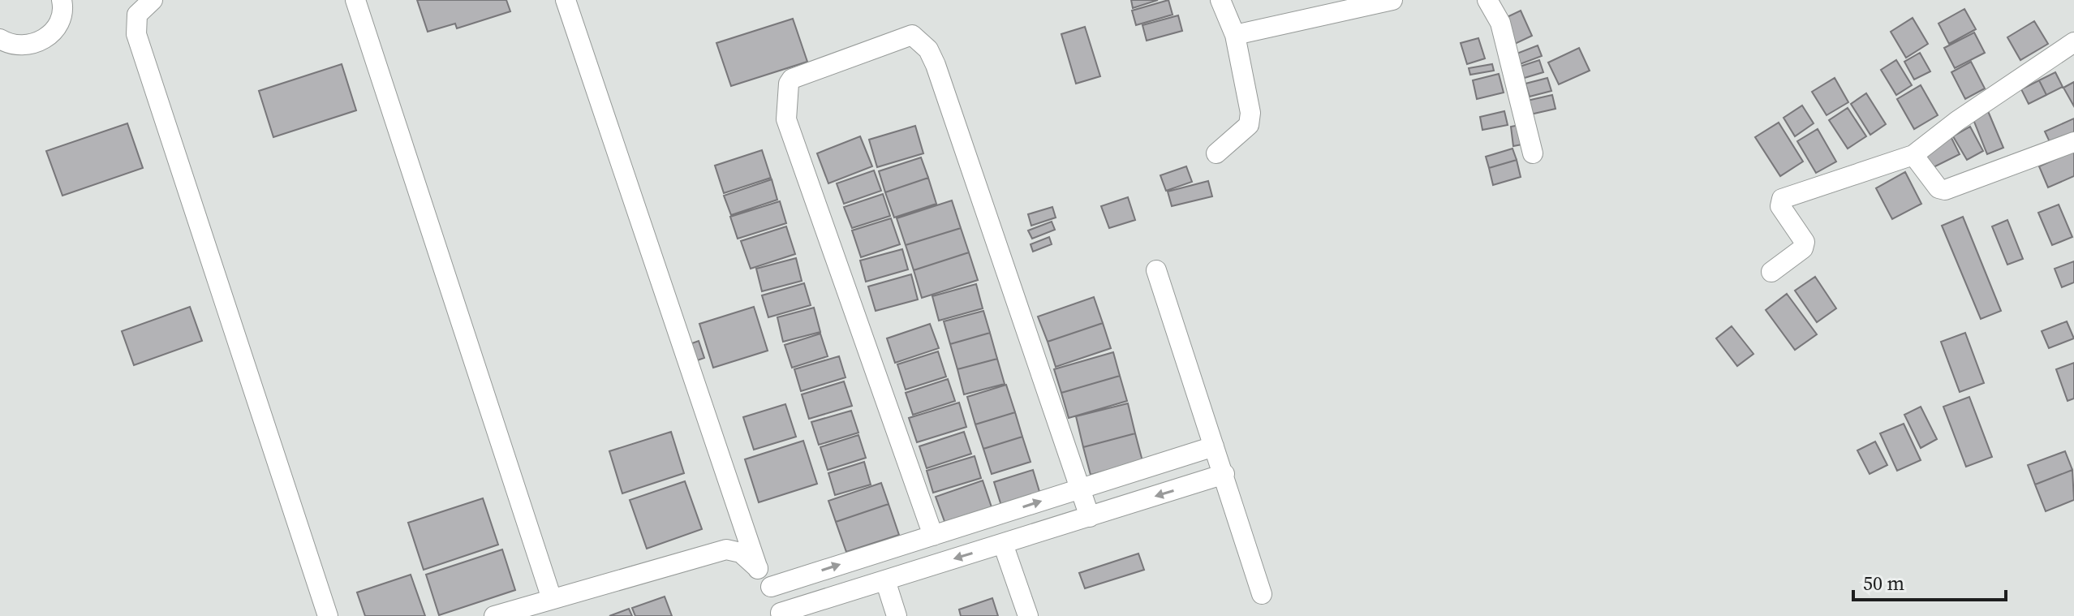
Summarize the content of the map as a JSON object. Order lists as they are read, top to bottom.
{
  "scale_bar": "50 m"
}
